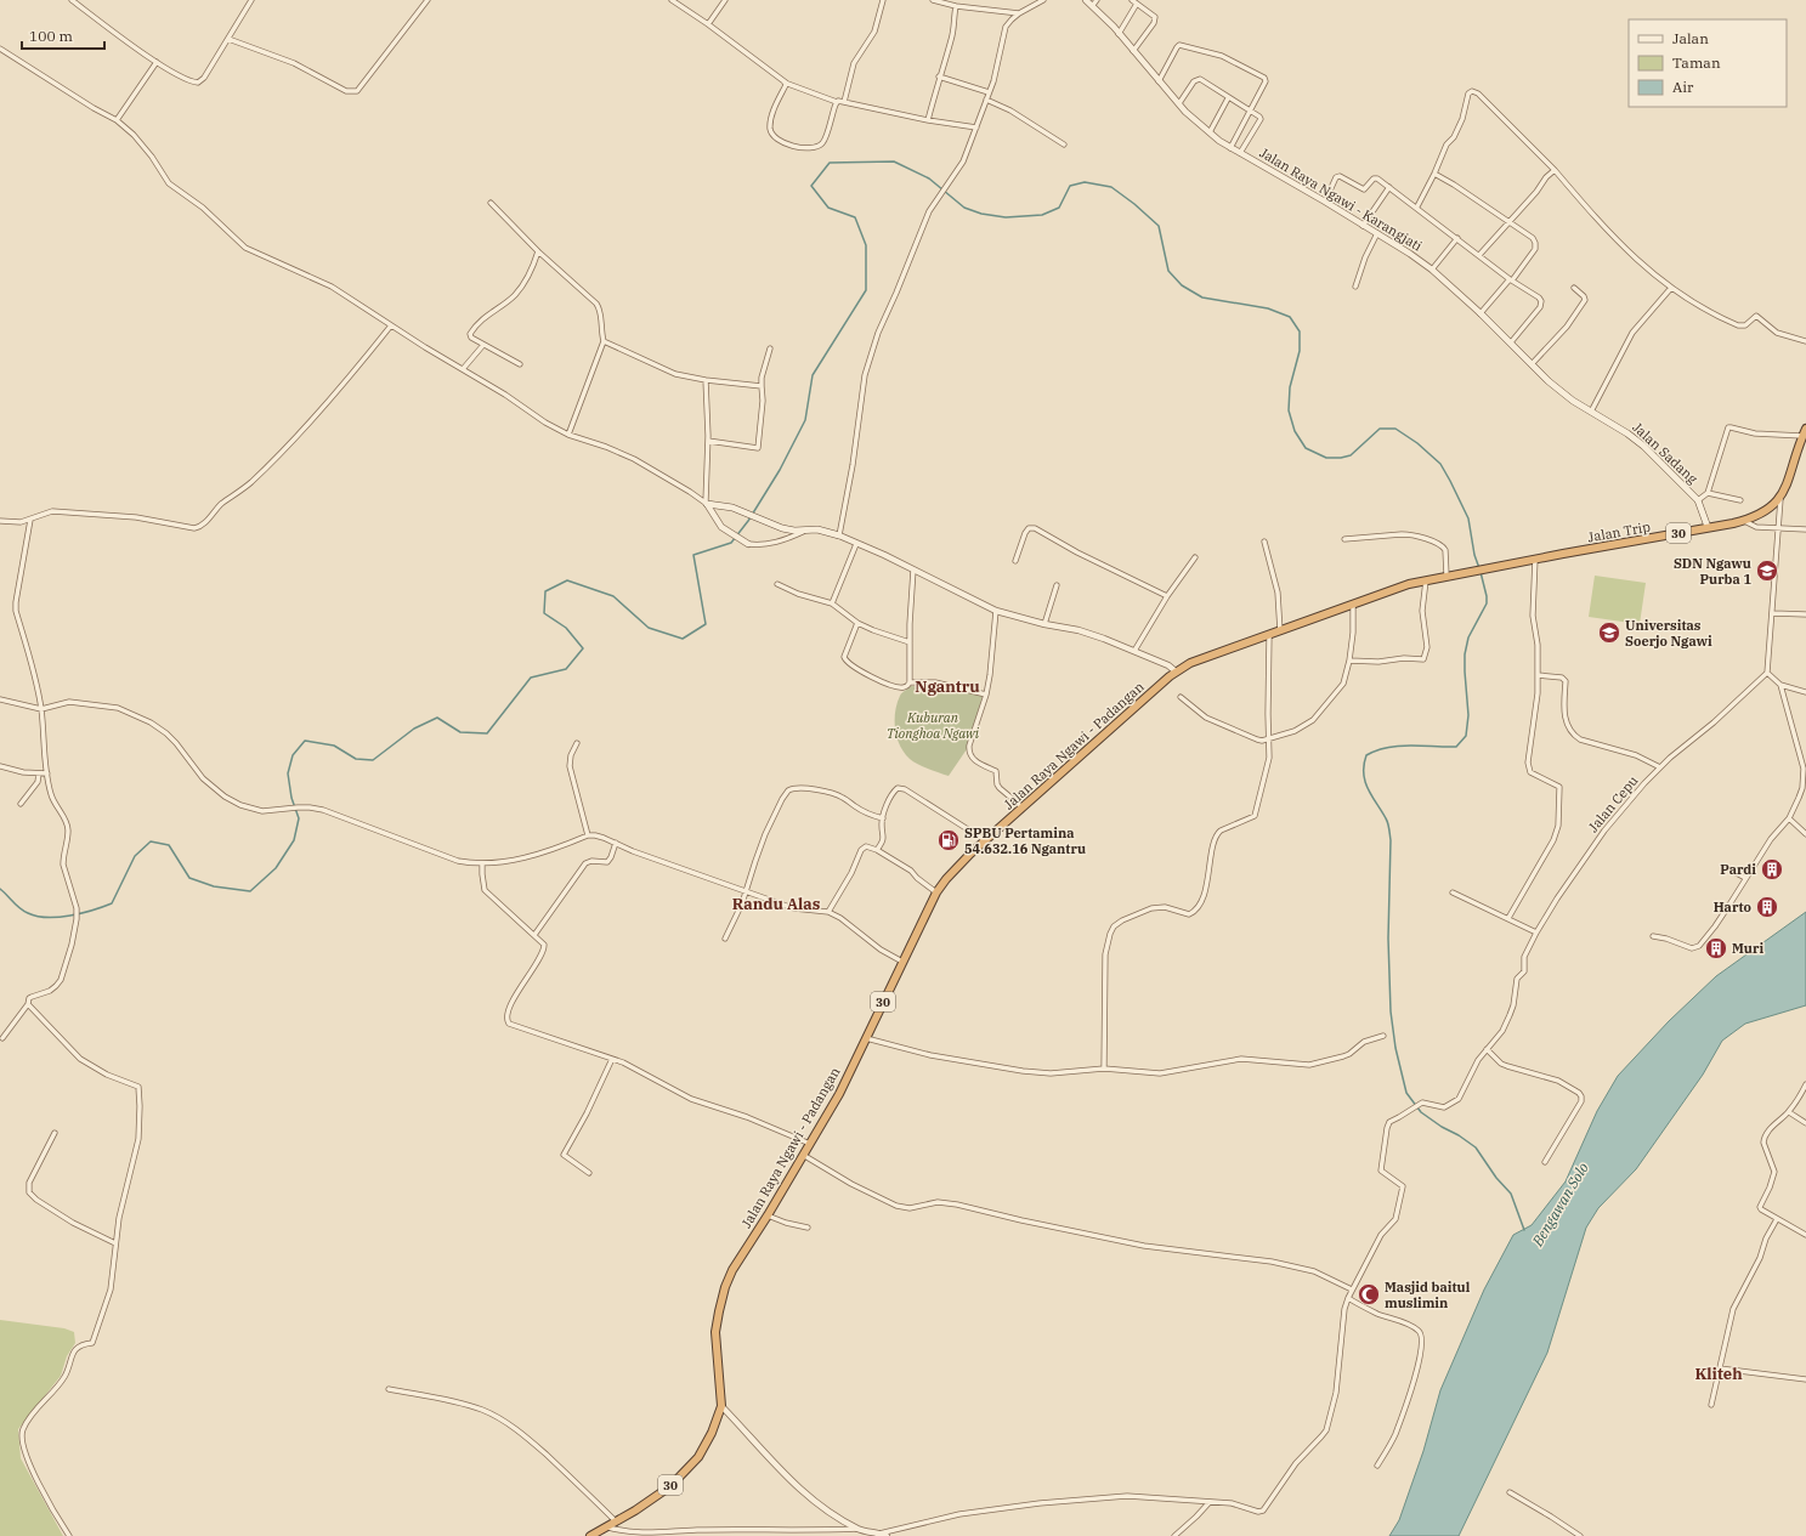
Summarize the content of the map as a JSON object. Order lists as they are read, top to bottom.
{
  "streets": {
    "highway": ["Jalan Trip", "30", "Jalan Raya Ngawi - Padangan"],
    "main road": ["Jalan Raya Ngawi - Karangjati", "Jalan Sadang"],
    "street": ["Jalan Cepu"]
  },
  "crossings": [
    ["Jalan Raya Ngawi - Karangjati", "Jalan Sadang"],
    ["Jalan Sadang", "Jalan Trip"],
    ["Jalan Trip", "Jalan Raya Ngawi - Padangan"]
  ],
  "districts": ["Ngantru", "Randu Alas", "Kliteh"],
  "water": ["Bengawan Solo"],
  "parks": ["Kuburan Tionghoa Ngawi"],
  "places": {
    "school or university": ["SDN Ngawu Purba 1", "Universitas Soerjo Ngawi"],
    "fuel station": ["SPBU Pertamina 54.632.16 Ngantru"],
    "building": ["Pardi", "Harto", "Muri"],
    "mosque": ["Masjid baitul muslimin"]
  },
  "legend": ["Jalan", "Taman", "Air"],
  "scale_bar": "100 m"
}
